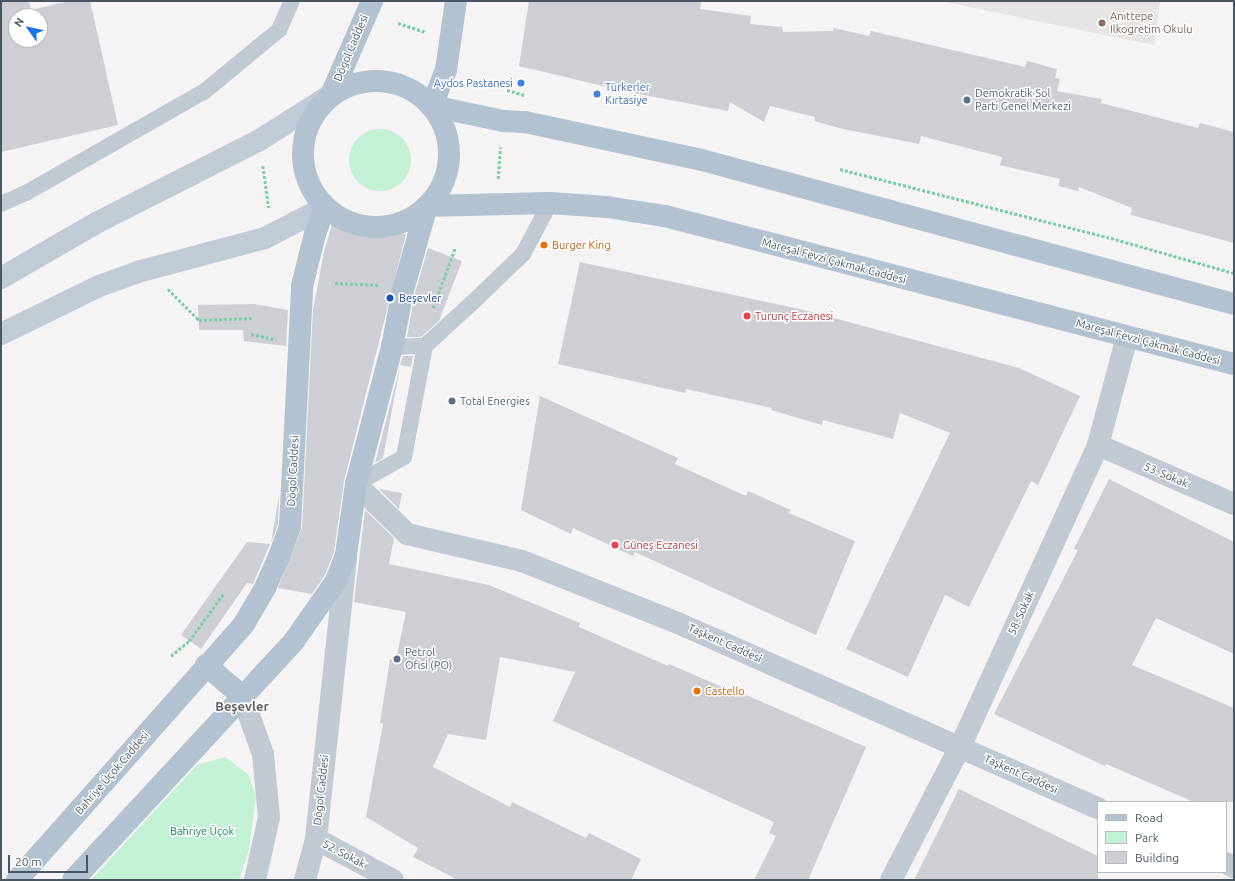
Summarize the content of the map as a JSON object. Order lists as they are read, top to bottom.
{
  "streets": {
    "main road": ["Dögol Caddesi", "Mareşal Fevzi Çakmak Caddesi", "Bahriye Üçok Caddesi"],
    "street": [
      "53. Sokak",
      "58. Sokak",
      "Taşkent Caddesi",
      "52. Sokak"
    ]
  },
  "crossings": [
    ["Dögol Caddesi", "Mareşal Fevzi Çakmak Caddesi"],
    ["Dögol Caddesi", "Taşkent Caddesi"],
    ["Dögol Caddesi", "Bahriye Üçok Caddesi"],
    ["Dögol Caddesi", "52. Sokak"],
    ["Mareşal Fevzi Çakmak Caddesi", "58. Sokak"],
    ["53. Sokak", "58. Sokak"],
    ["58. Sokak", "Taşkent Caddesi"]
  ],
  "districts": ["Beşevler"],
  "parks": ["Bahriye Üçok"],
  "places": [
    "Anıttepe Ilkogretim Okulu",
    "Aydos Pastanesi",
    "Türkerler Kırtasiye",
    "Demokratik Sol Parti Genel Merkezi",
    "Burger King",
    "Beşevler",
    "Turunç Eczanesi",
    "Total Energies",
    "Güneş Eczanesi",
    "Petrol Ofisi (PO)",
    "Castello"
  ],
  "legend": ["Road", "Park", "Building"],
  "scale_bar": "20 m",
  "north": "top left"
}
